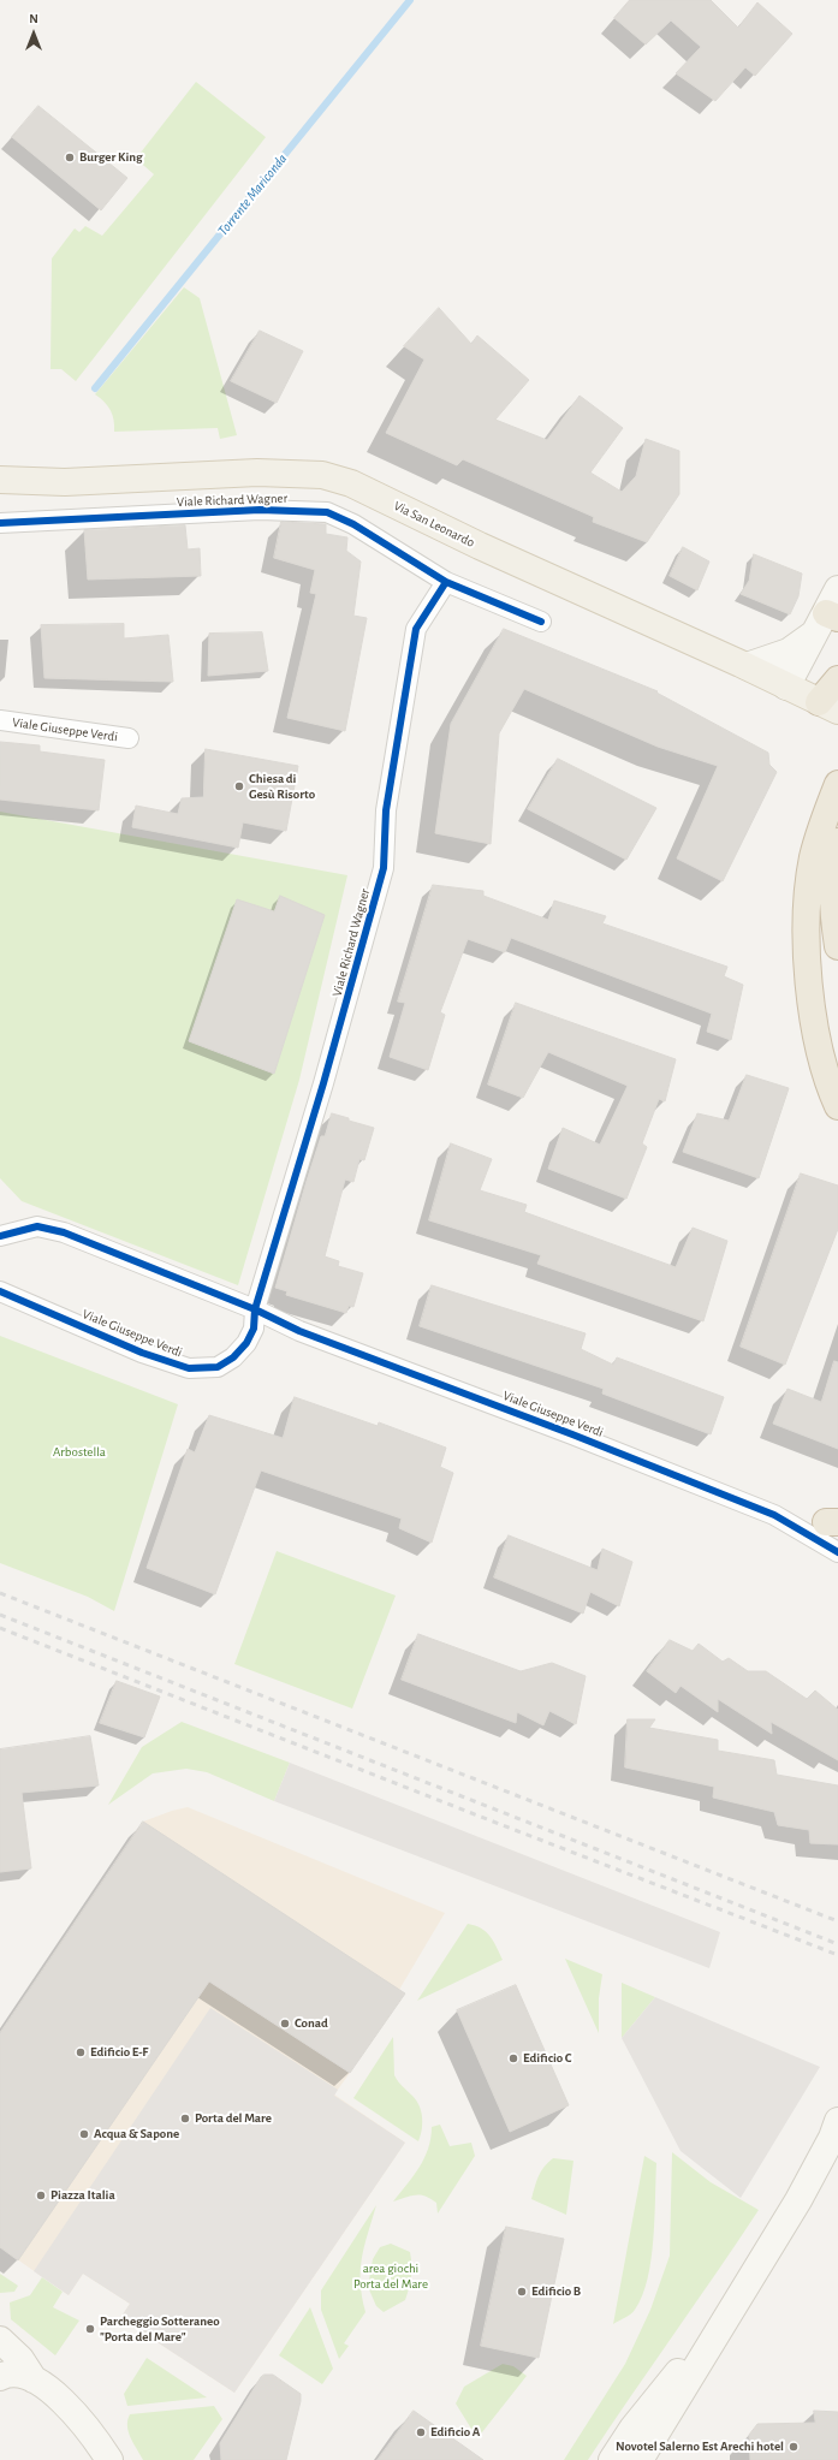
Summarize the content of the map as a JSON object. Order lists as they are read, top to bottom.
{
  "streets": {
    "main road": ["Via San Leonardo"],
    "street": ["Viale Richard Wagner", "Viale Giuseppe Verdi"]
  },
  "crossings": [
    ["Viale Richard Wagner", "Viale Giuseppe Verdi"]
  ],
  "water": ["Torrente Mariconda"],
  "parks": ["Arbostella", "area giochi Porta del Mare"],
  "places": [
    "Burger King",
    "Chiesa di Gesù Risorto",
    "Conad",
    "Edificio E-F",
    "Edificio C",
    "Porta del Mare",
    "Acqua & Sapone",
    "Piazza Italia",
    "Edificio B",
    "Parcheggio Sotteraneo \"Porta del Mare\"",
    "Edificio A",
    "Novotel Salerno Est Arechi hotel"
  ],
  "north": "top"
}
